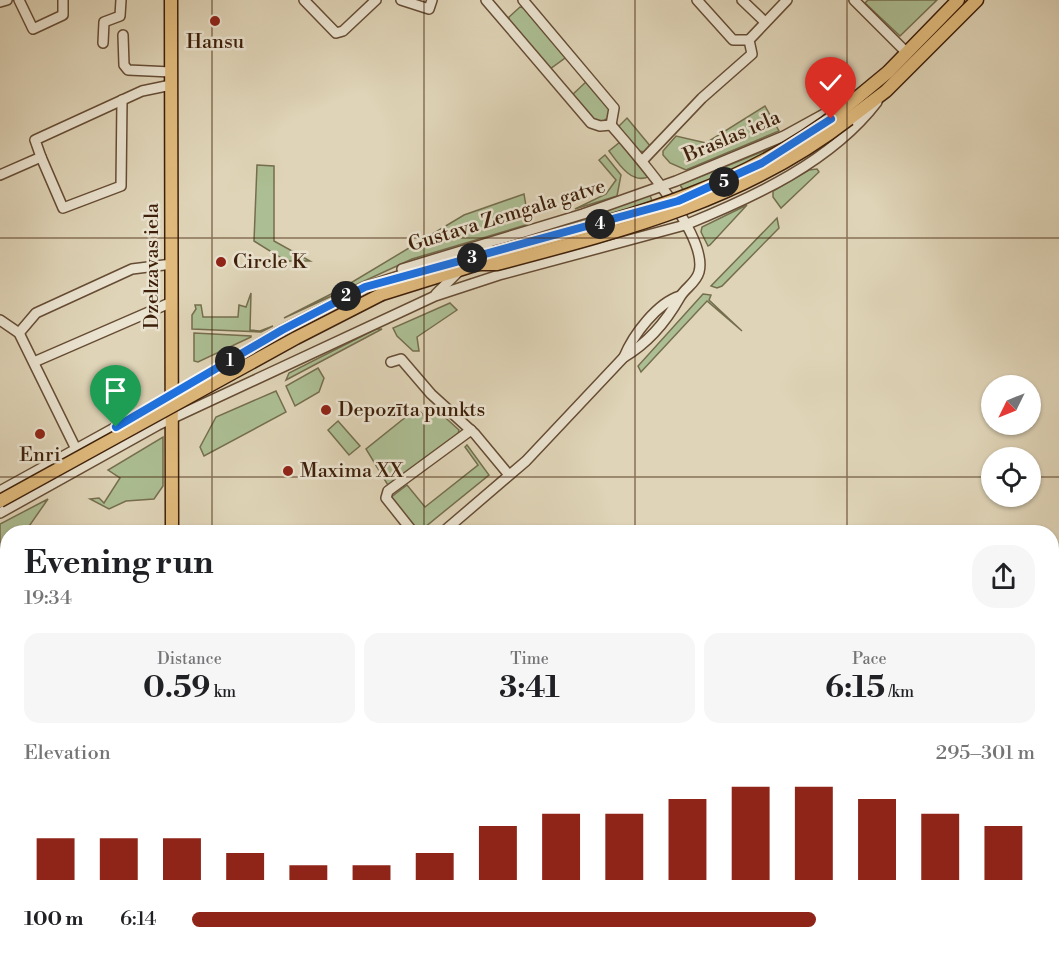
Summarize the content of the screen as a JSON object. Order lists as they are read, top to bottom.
{
  "streets": {
    "main road": ["Braslas iela", "Gustava Zemgala gatve", "Dzelzavas iela"]
  },
  "crossings": [
    ["Braslas iela", "Gustava Zemgala gatve"],
    ["Gustava Zemgala gatve", "Dzelzavas iela"]
  ],
  "places": [
    "Hansu",
    "Circle K",
    "Depozīta punkts",
    "Enri",
    "Maxima XX"
  ],
  "north": "bottom left",
  "page": {
    "pins": [
      "5",
      "4",
      "3",
      "2",
      "1"
    ],
    "heading": ["Evening run", "19:34"],
    "stats": [
      ["Distance", "0.59 km"],
      ["Time", "3:41"],
      ["Pace", "6:15 /km"]
    ],
    "chart": ["Elevation", "295–301 m"],
    "list": [
      {
        "name": "100 m",
        "note": "6:14"
      }
    ]
  }
}
